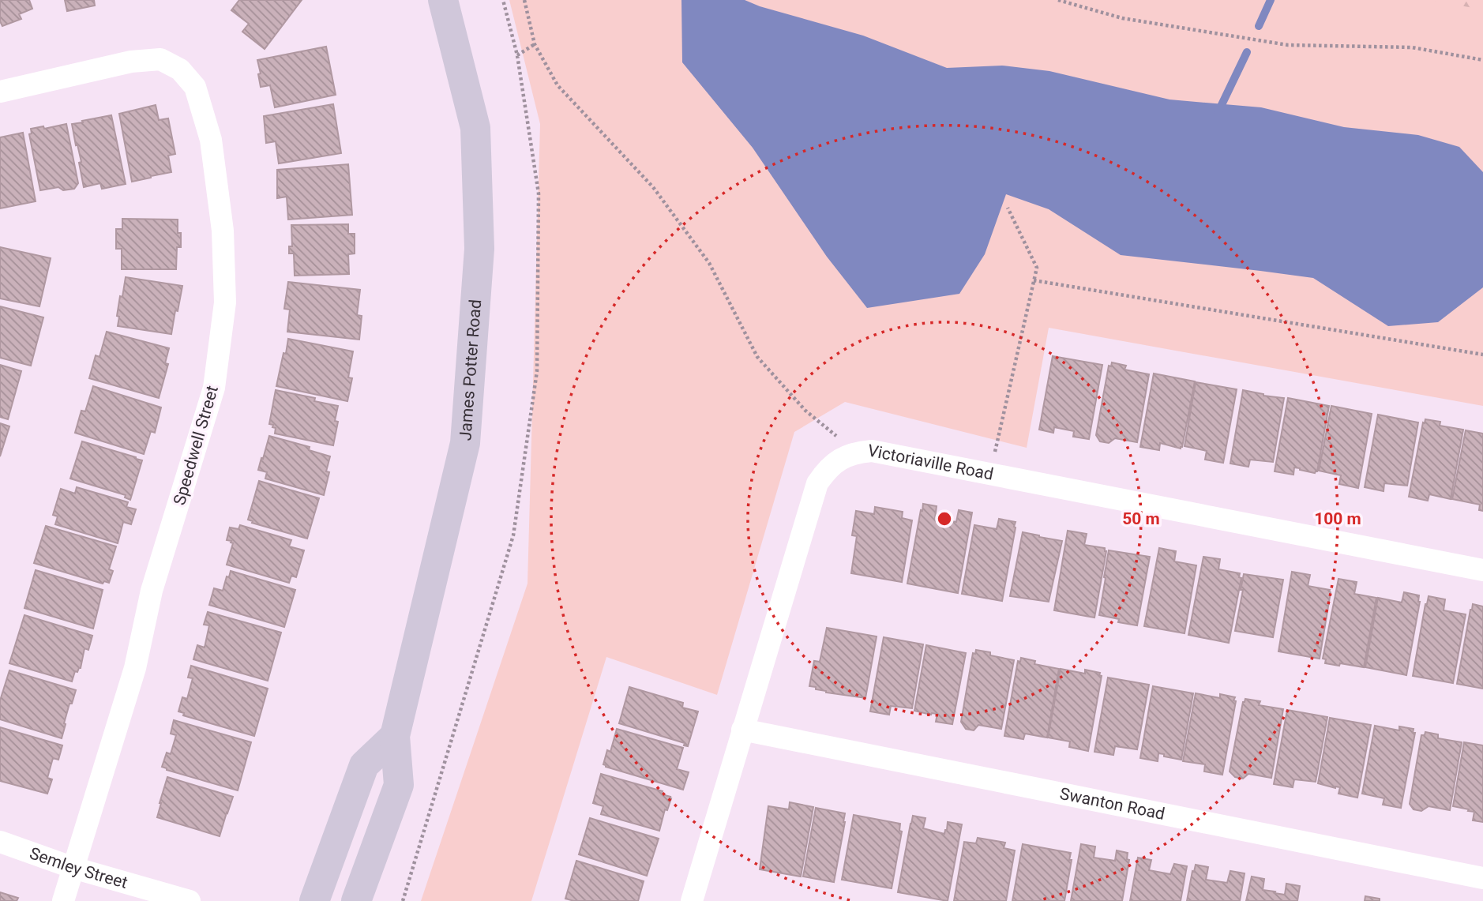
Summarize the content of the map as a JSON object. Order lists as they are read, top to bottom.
{
  "streets": {
    "main road": ["James Potter Road"],
    "street": [
      "Speedwell Street",
      "Victoriaville Road",
      "Swanton Road",
      "Semley Street"
    ]
  },
  "crossings": [
    ["Speedwell Street", "Semley Street"],
    ["Victoriaville Road", "Swanton Road"]
  ],
  "rings": ["50 m", "100 m"]
}
